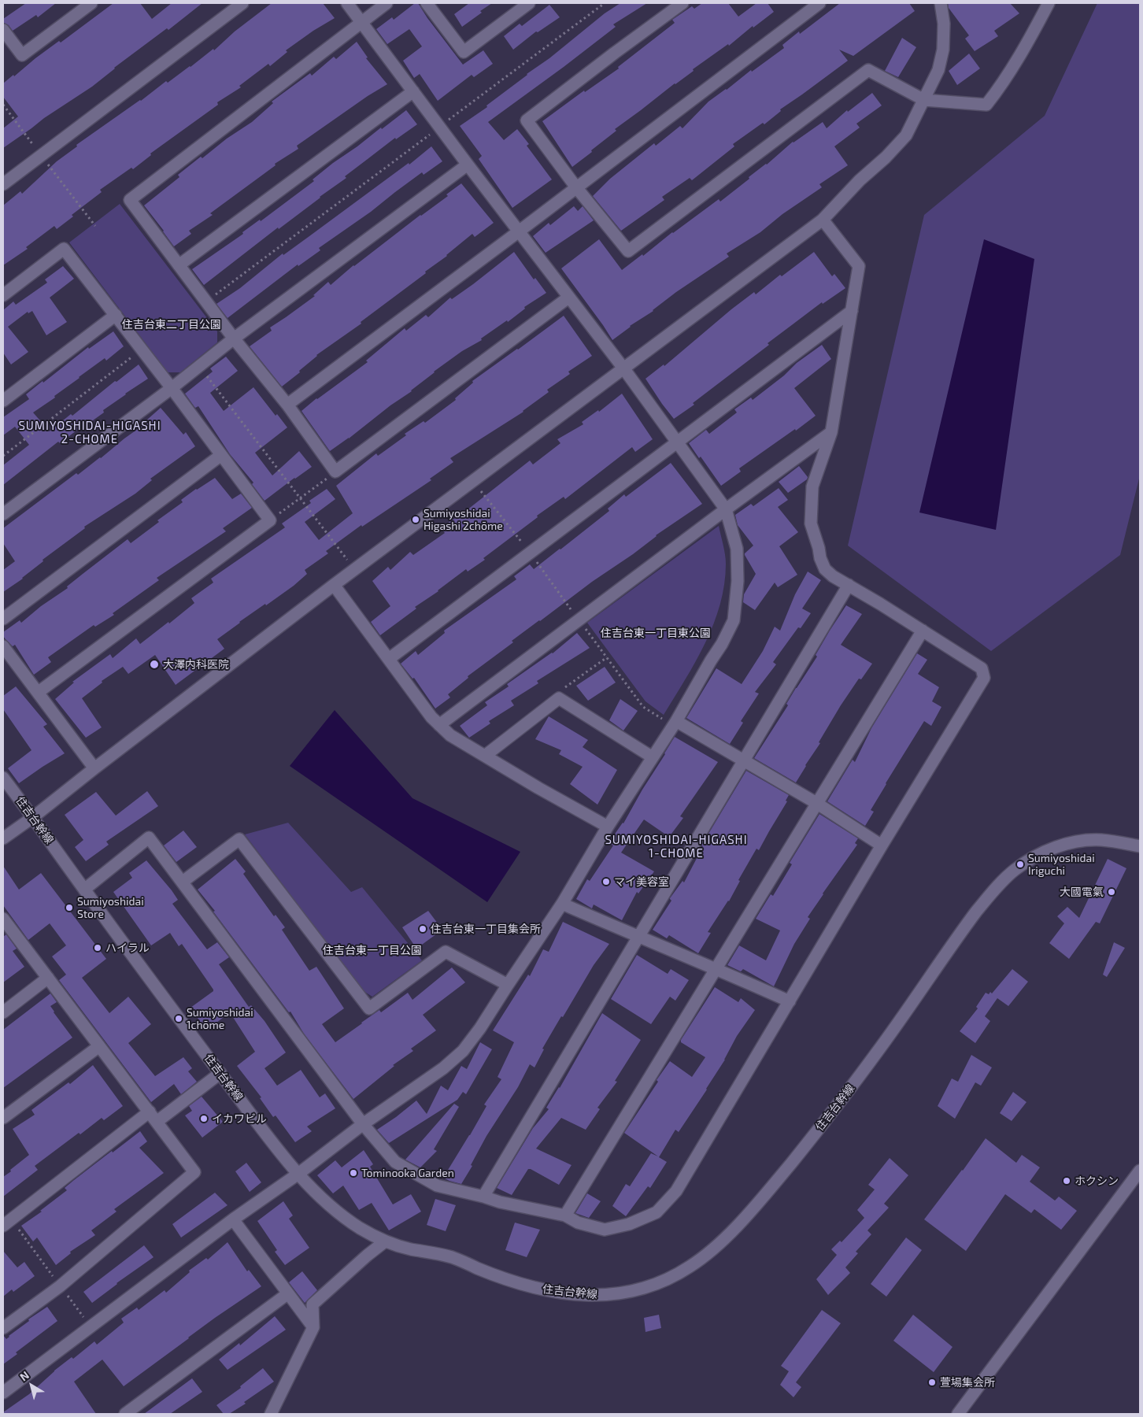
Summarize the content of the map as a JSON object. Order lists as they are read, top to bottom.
{
  "streets": {
    "street": ["住吉台幹線"]
  },
  "districts": ["SUMIYOSHIDAI-HIGASHI 2-CHOME", "SUMIYOSHIDAI-HIGASHI 1-CHOME"],
  "parks": ["住吉台東二丁目公園", "住吉台東一丁目東公園", "住吉台東一丁目公園"],
  "places": [
    "Sumiyoshidai Higashi 2chōme",
    "大澤内科医院",
    "Sumiyoshidai Iriguchi",
    "マイ美容室",
    "大國電氣",
    "Sumiyoshidai Store",
    "住吉台東一丁目集会所",
    "ハイラル",
    "Sumiyoshidai 1chōme",
    "イカワビル",
    "Tominooka Garden",
    "ホクシン",
    "萱場集会所"
  ],
  "north": "top left"
}
